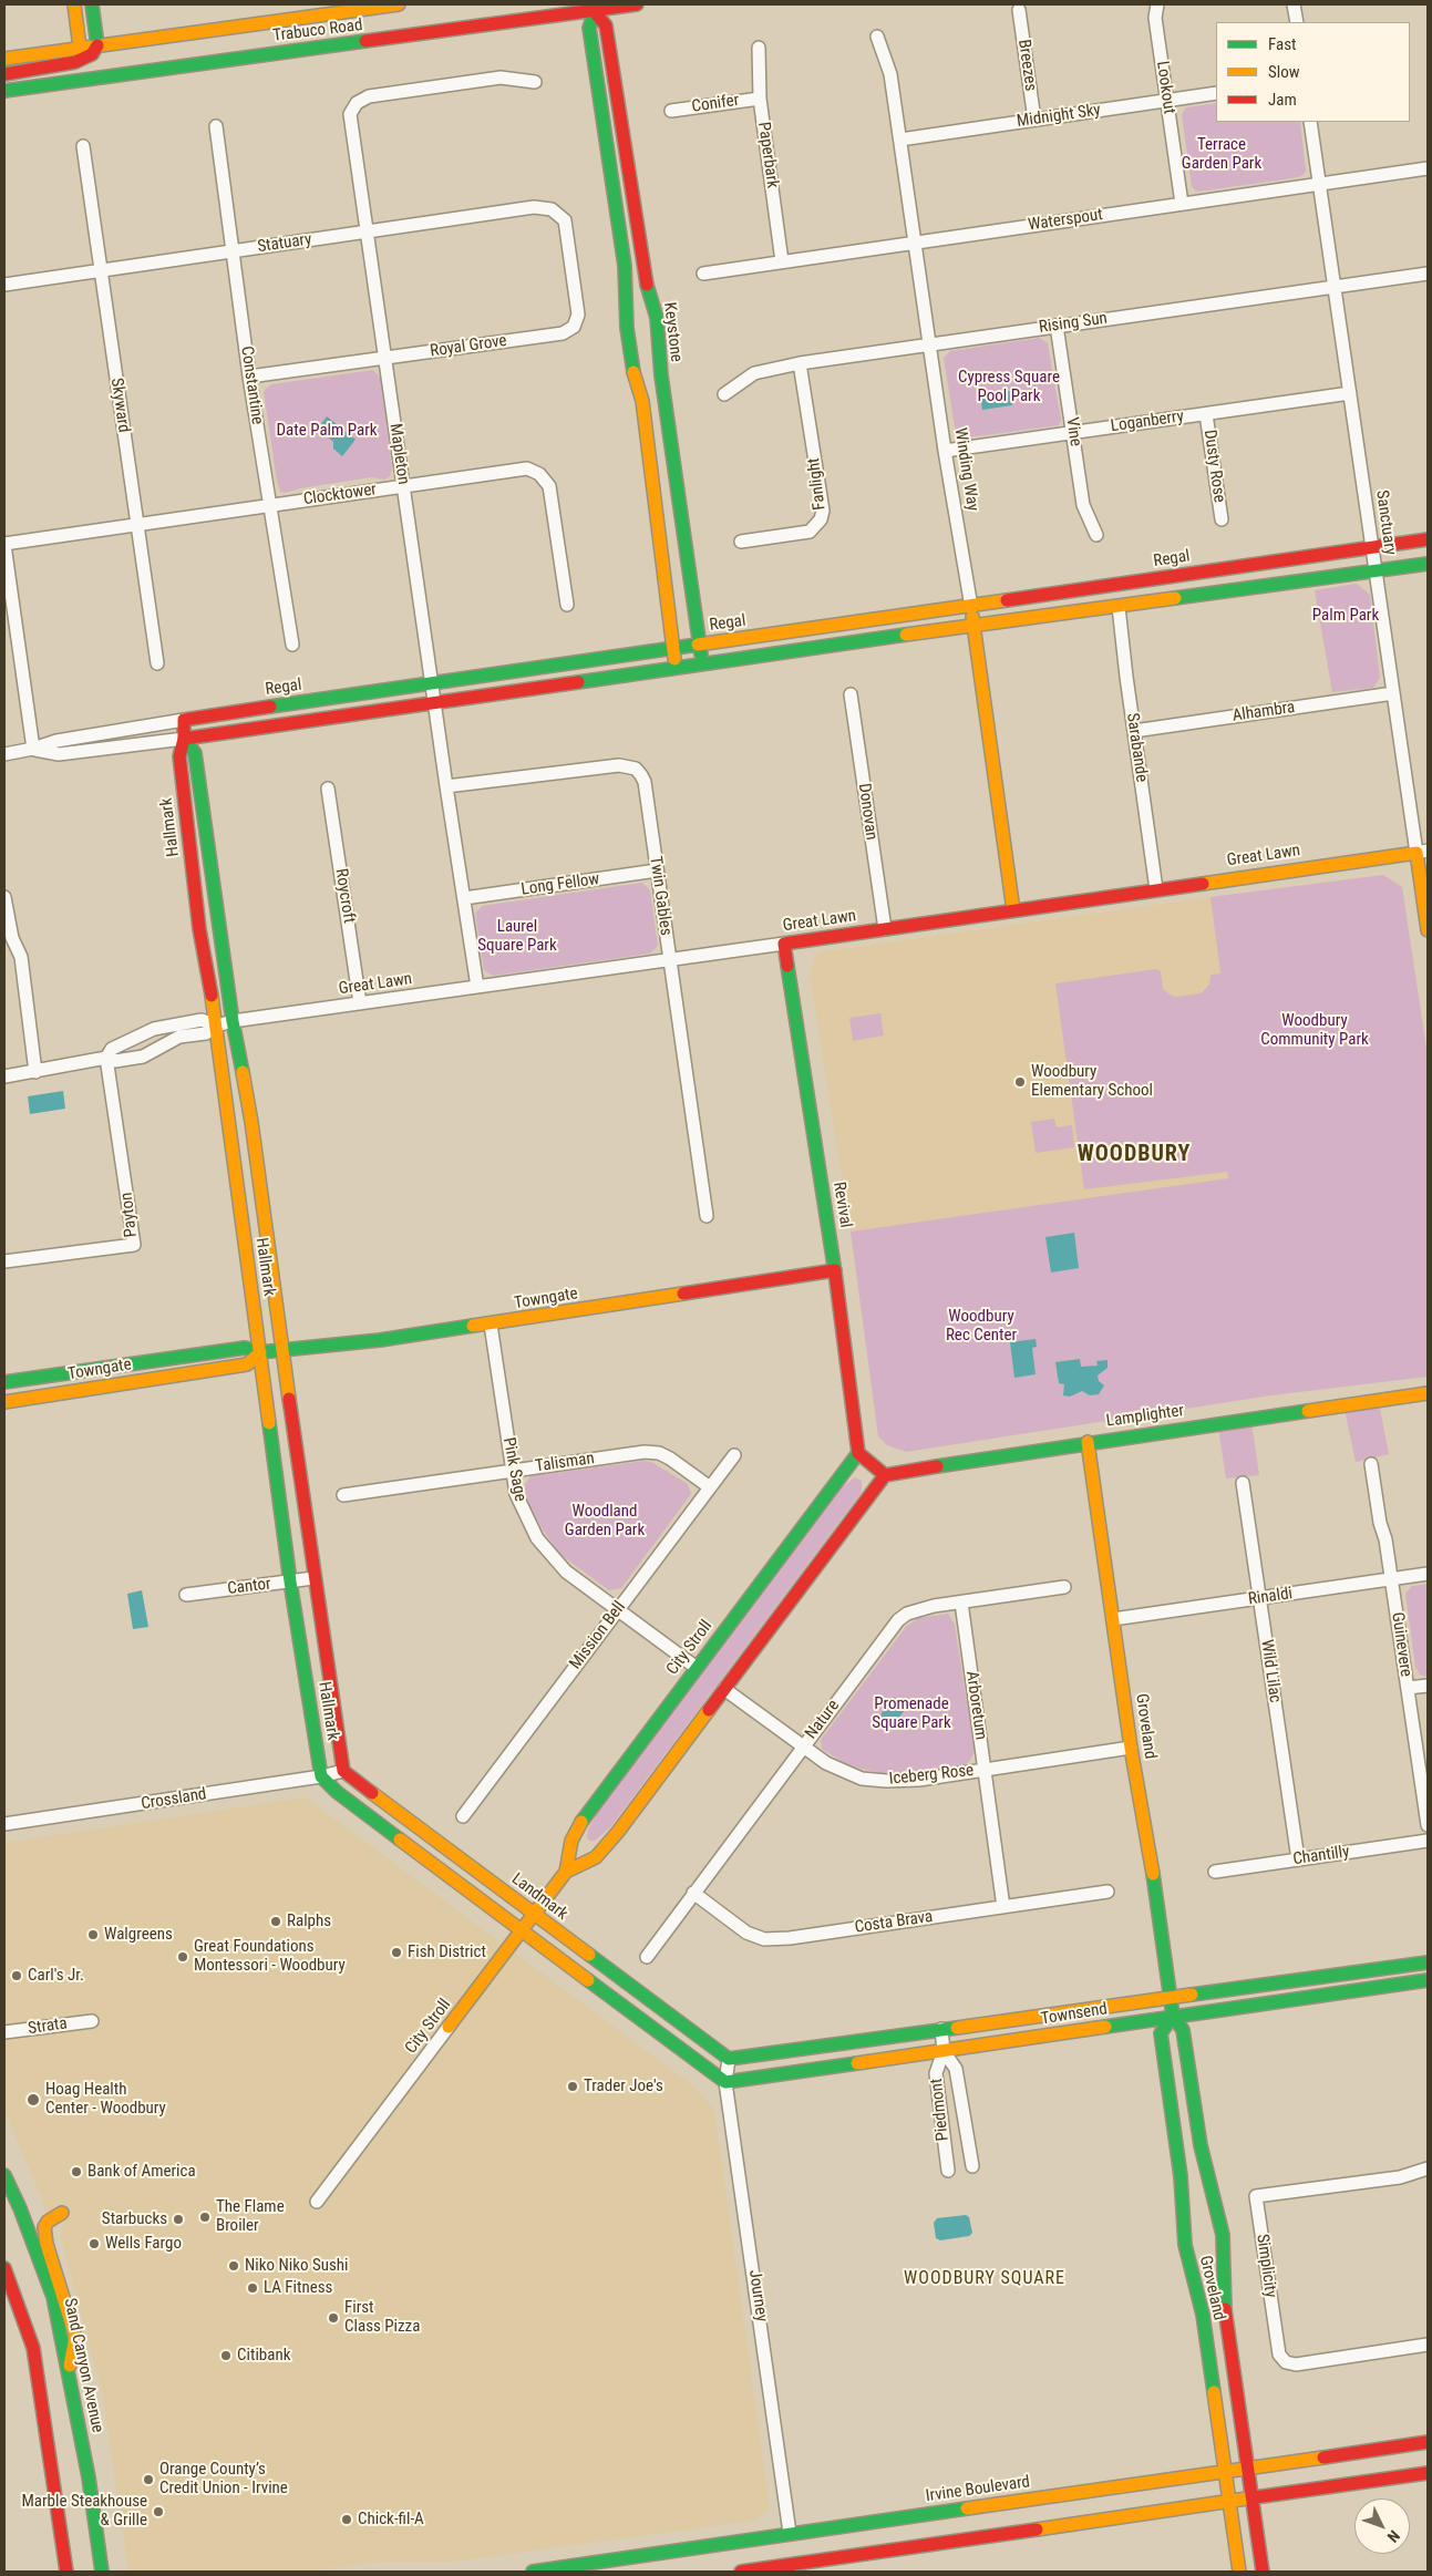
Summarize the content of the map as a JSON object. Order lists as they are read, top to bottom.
{
  "streets": {
    "street": [
      "Trabuco Road",
      "Breezes",
      "Lookout",
      "Conifer",
      "Midnight Sky",
      "Paperbark",
      "Waterspout",
      "Statuary",
      "Rising Sun",
      "Keystone",
      "Royal Grove",
      "Constantine",
      "Skyward",
      "Loganberry",
      "Vine",
      "Mapleton",
      "Dusty Rose",
      "Winding Way",
      "Fanlight",
      "Clocktower",
      "Sanctuary",
      "Regal",
      "Alhambra",
      "Sarabande",
      "Donovan",
      "Hallmark",
      "Great Lawn",
      "Long Fellow",
      "Roycroft",
      "Twin Gables",
      "Revival",
      "Payton",
      "Towngate",
      "Lamplighter",
      "Talisman",
      "Pink Sage",
      "Cantor",
      "Rinaldi",
      "Mission Bell",
      "Guinevere",
      "City Stroll",
      "Wild Lilac",
      "Arboretum",
      "Nature",
      "Groveland",
      "Iceberg Rose",
      "Crossland",
      "Chantilly",
      "Landmark",
      "Costa Brava",
      "Townsend",
      "Strata",
      "Piedmont",
      "Simplicity",
      "Journey",
      "Sand Canyon Avenue",
      "Irvine Boulevard"
    ]
  },
  "crossings": [
    ["Trabuco Road", "Keystone"],
    ["Breezes", "Midnight Sky"],
    ["Lookout", "Midnight Sky"],
    ["Lookout", "Waterspout"],
    ["Conifer", "Paperbark"],
    ["Midnight Sky", "Winding Way"],
    ["Paperbark", "Waterspout"],
    ["Waterspout", "Winding Way"],
    ["Waterspout", "Sanctuary"],
    ["Statuary", "Royal Grove"],
    ["Statuary", "Constantine"],
    ["Statuary", "Skyward"],
    ["Statuary", "Mapleton"],
    ["Rising Sun", "Vine"],
    ["Rising Sun", "Winding Way"],
    ["Rising Sun", "Fanlight"],
    ["Rising Sun", "Sanctuary"],
    ["Keystone", "Regal"],
    ["Royal Grove", "Constantine"],
    ["Royal Grove", "Mapleton"],
    ["Constantine", "Clocktower"],
    ["Skyward", "Clocktower"],
    ["Loganberry", "Vine"],
    ["Loganberry", "Dusty Rose"],
    ["Loganberry", "Winding Way"],
    ["Loganberry", "Sanctuary"],
    ["Mapleton", "Clocktower"],
    ["Mapleton", "Regal"],
    ["Mapleton", "Great Lawn"],
    ["Mapleton", "Long Fellow"],
    ["Mapleton", "Twin Gables"],
    ["Winding Way", "Regal"],
    ["Winding Way", "Great Lawn"],
    ["Sanctuary", "Regal"],
    ["Sanctuary", "Alhambra"],
    ["Sanctuary", "Great Lawn"],
    ["Regal", "Sarabande"],
    ["Regal", "Hallmark"],
    ["Alhambra", "Sarabande"],
    ["Sarabande", "Great Lawn"],
    ["Donovan", "Great Lawn"],
    ["Hallmark", "Great Lawn"],
    ["Hallmark", "Towngate"],
    ["Hallmark", "Cantor"],
    ["Hallmark", "Crossland"],
    ["Hallmark", "Landmark"],
    ["Great Lawn", "Roycroft"],
    ["Great Lawn", "Twin Gables"],
    ["Great Lawn", "Revival"],
    ["Long Fellow", "Twin Gables"],
    ["Revival", "Towngate"],
    ["Revival", "City Stroll"],
    ["Towngate", "Pink Sage"],
    ["Lamplighter", "City Stroll"],
    ["Lamplighter", "Groveland"],
    ["Talisman", "Pink Sage"],
    ["Talisman", "Mission Bell"],
    ["Pink Sage", "Mission Bell"],
    ["Pink Sage", "City Stroll"],
    ["Rinaldi", "Guinevere"],
    ["Rinaldi", "Wild Lilac"],
    ["Rinaldi", "Groveland"],
    ["City Stroll", "Iceberg Rose"],
    ["City Stroll", "Landmark"],
    ["Wild Lilac", "Chantilly"],
    ["Arboretum", "Nature"],
    ["Arboretum", "Iceberg Rose"],
    ["Arboretum", "Costa Brava"],
    ["Nature", "Iceberg Rose"],
    ["Nature", "Costa Brava"],
    ["Groveland", "Iceberg Rose"],
    ["Groveland", "Townsend"],
    ["Groveland", "Irvine Boulevard"],
    ["Crossland", "Landmark"],
    ["Landmark", "Townsend"],
    ["Landmark", "Journey"],
    ["Townsend", "Piedmont"],
    ["Townsend", "Journey"],
    ["Journey", "Irvine Boulevard"]
  ],
  "districts": ["WOODBURY", "WOODBURY SQUARE"],
  "parks": [
    "Terrace Garden Park",
    "Cypress Square Pool Park",
    "Date Palm Park",
    "Palm Park",
    "Laurel Square Park",
    "Woodbury Community Park",
    "Woodbury Rec Center",
    "Woodland Garden Park",
    "Promenade Square Park"
  ],
  "places": [
    "Woodbury Elementary School",
    "Ralphs",
    "Walgreens",
    "Fish District",
    "Great Foundations Montessori - Woodbury",
    "Carl's Jr.",
    "Trader Joe's",
    "Hoag Health Center - Woodbury",
    "Bank of America",
    "The Flame Broiler",
    "Starbucks",
    "Wells Fargo",
    "Niko Niko Sushi",
    "LA Fitness",
    "First Class Pizza",
    "Citibank",
    "Orange County’s Credit Union - Irvine",
    "Marble Steakhouse & Grille",
    "Chick-fil-A"
  ],
  "legend": ["Fast", "Slow", "Jam"],
  "north": "bottom right"
}
